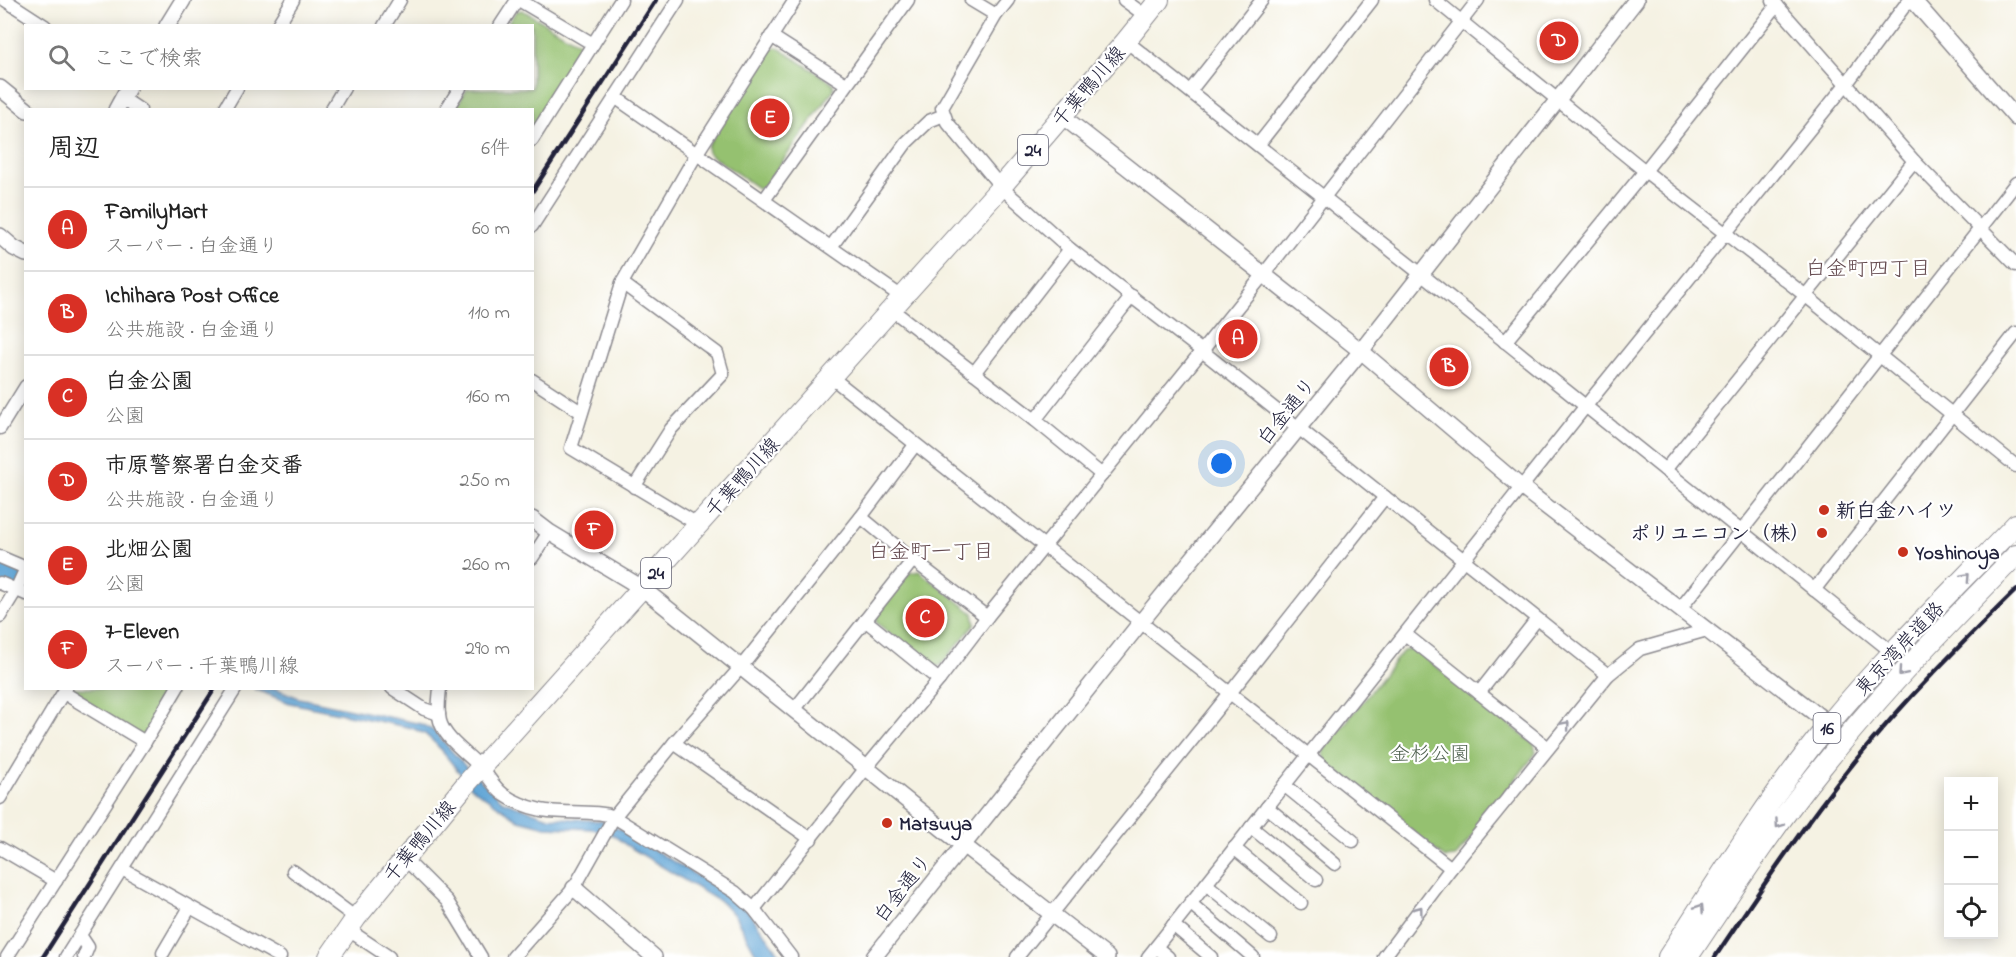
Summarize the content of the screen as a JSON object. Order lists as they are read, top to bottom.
{
  "streets": {
    "main road": [
      "千葉鴨川線",
      "24",
      "東京湾岸道路",
      "16"
    ],
    "street": ["白金通り"]
  },
  "districts": ["白金町四丁目", "白金町一丁目"],
  "parks": ["金杉公園"],
  "places": [
    "新白金ハイツ",
    "ポリユニコン（株）",
    "Yoshinoya",
    "Matsuya"
  ],
  "page": {
    "pins": [
      "D",
      "E",
      "A",
      "B",
      "F",
      "C"
    ],
    "search": "ここで検索",
    "heading": ["周辺", "6件"],
    "list": [
      {
        "mark": "A",
        "name": "FamilyMart",
        "note": "スーパー · 白金通り",
        "value": "60 m"
      },
      {
        "mark": "B",
        "name": "Ichihara Post Office",
        "note": "公共施設 · 白金通り",
        "value": "110 m"
      },
      {
        "mark": "C",
        "name": "白金公園",
        "note": "公園",
        "value": "160 m"
      },
      {
        "mark": "D",
        "name": "市原警察署白金交番",
        "note": "公共施設 · 白金通り",
        "value": "250 m"
      },
      {
        "mark": "E",
        "name": "北畑公園",
        "note": "公園",
        "value": "260 m"
      },
      {
        "mark": "F",
        "name": "7-Eleven",
        "note": "スーパー · 千葉鴨川線",
        "value": "290 m"
      }
    ],
    "map_buttons": ["+", "−"]
  }
}
